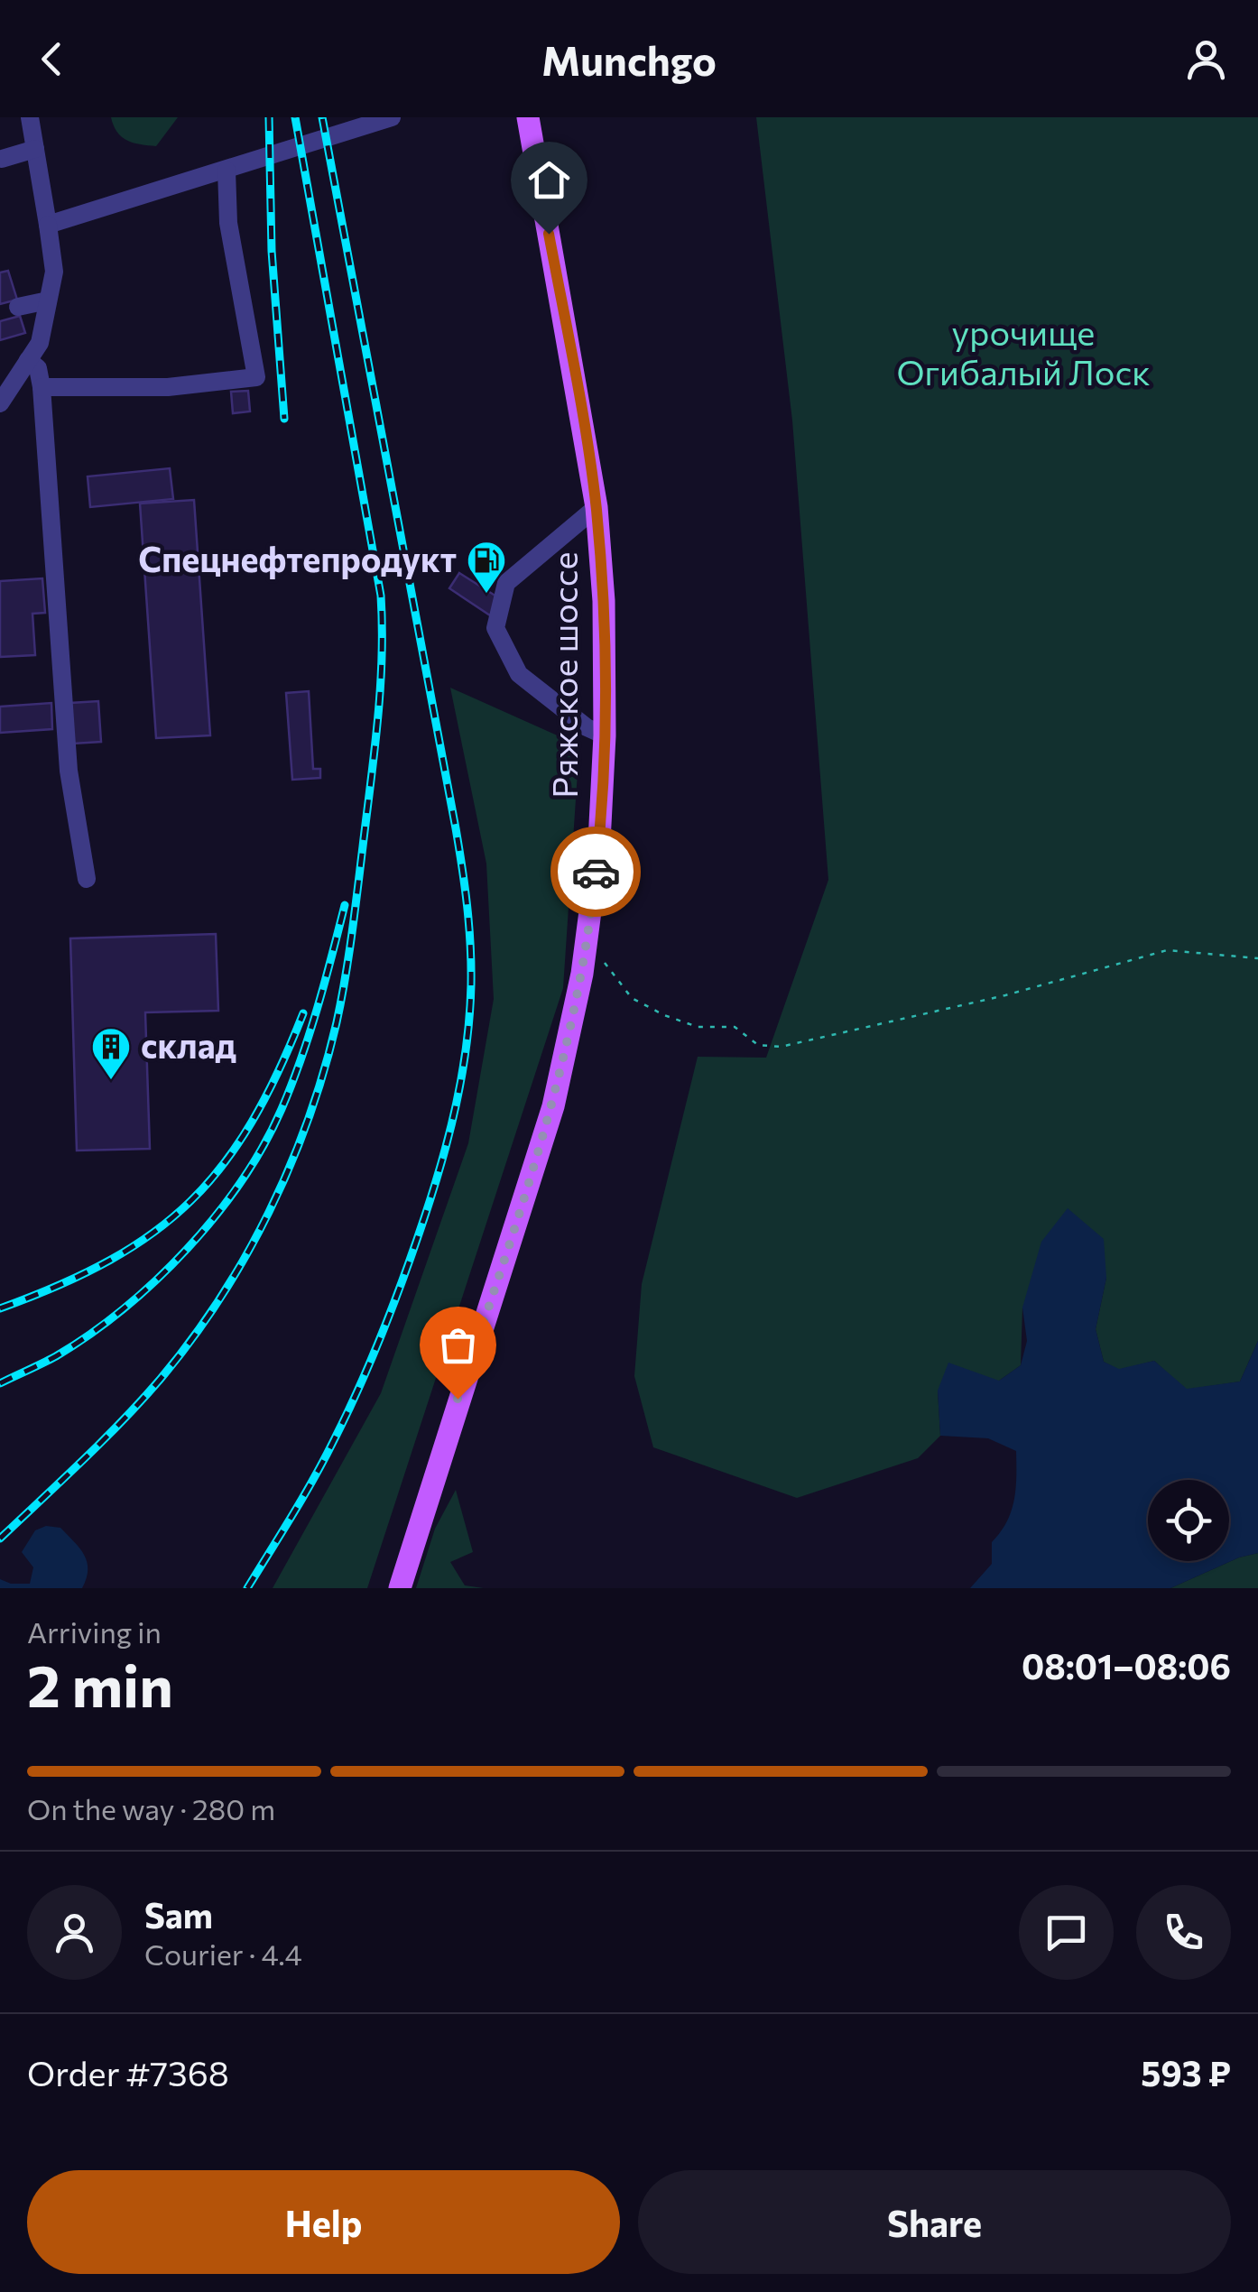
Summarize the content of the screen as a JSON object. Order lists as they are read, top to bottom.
{
  "streets": {
    "main road": ["Ряжское шоссе"]
  },
  "parks": ["урочище Огибалый Лоск"],
  "places": {
    "fuel station": ["Спецнефтепродукт"],
    "building": ["склад"]
  },
  "page": {
    "header": "Munchgo",
    "heading": ["2 min", "Arriving in", "08:01–08:06"],
    "panel": [
      "Sam",
      "Courier · 4.4",
      "Order #7368",
      "593 ₽"
    ],
    "bar": "On the way · 280 m",
    "buttons": ["Help", "Share"]
  }
}
